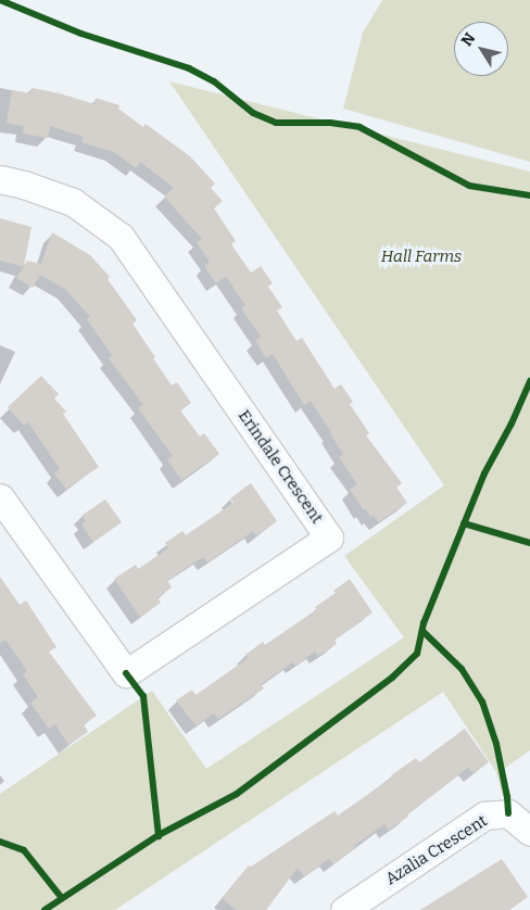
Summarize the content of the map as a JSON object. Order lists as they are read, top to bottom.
{
  "streets": {
    "street": ["Erindale Crescent", "Azalia Crescent"]
  },
  "parks": ["Hall Farms"],
  "north": "top left"
}
